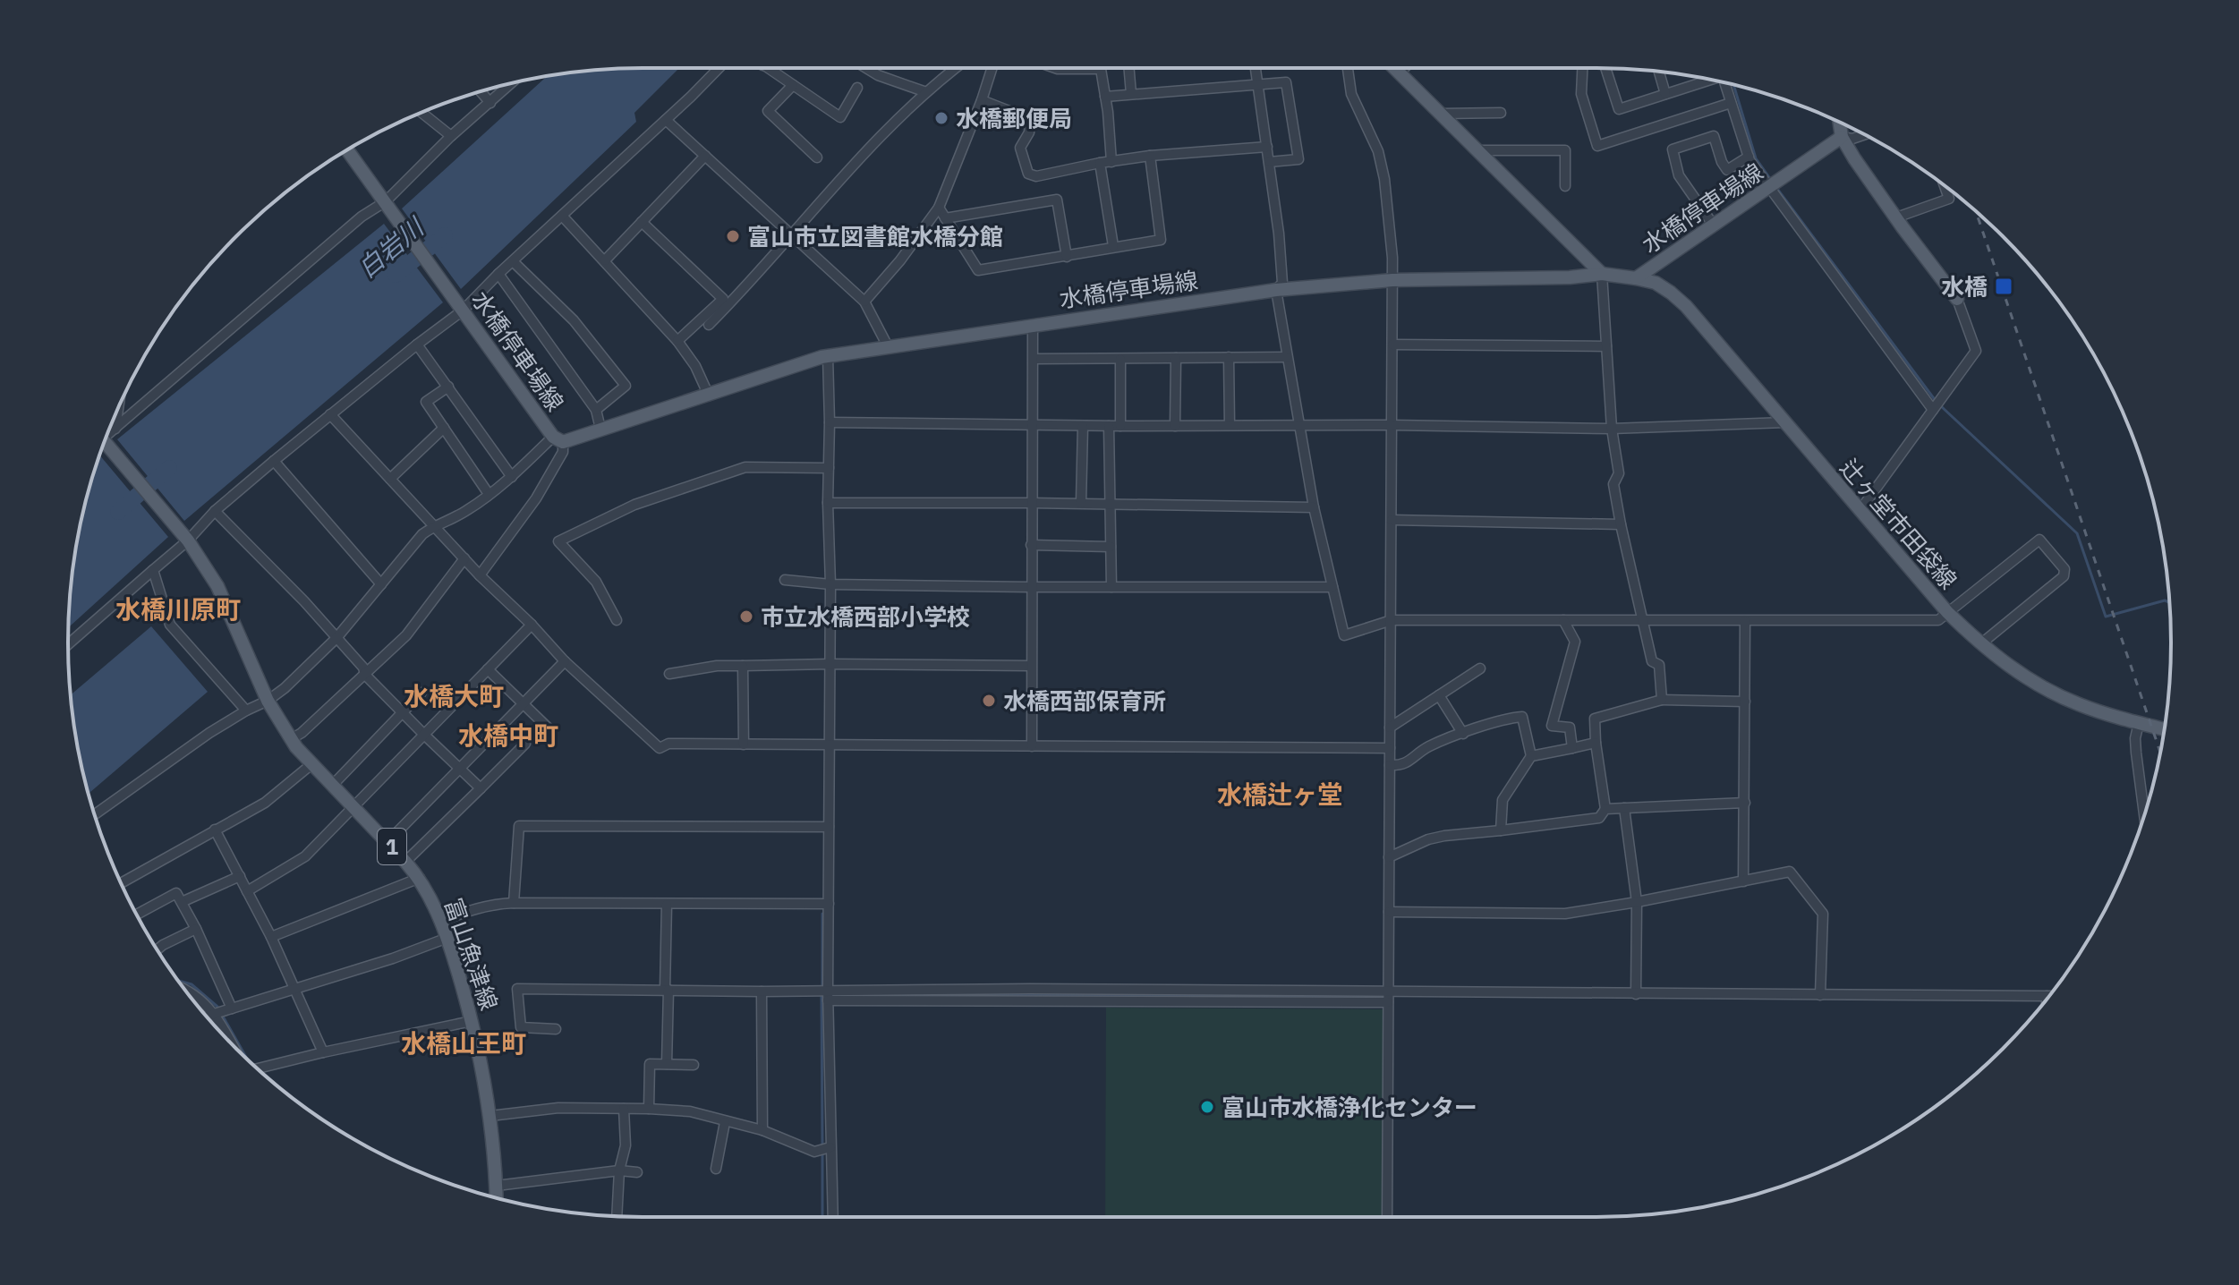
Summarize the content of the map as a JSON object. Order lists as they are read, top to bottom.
{
  "streets": {
    "main road": [
      "水橋停車場線",
      "辻ヶ堂市田袋線",
      "1",
      "富山魚津線"
    ]
  },
  "crossings": [
    ["水橋停車場線", "辻ヶ堂市田袋線"]
  ],
  "districts": [
    "水橋川原町",
    "水橋大町",
    "水橋中町",
    "水橋辻ヶ堂",
    "水橋山王町"
  ],
  "water": ["白岩川"],
  "places": {
    "other": [
      "水橋郵便局",
      "富山市立図書館水橋分館",
      "市立水橋西部小学校",
      "水橋西部保育所",
      "富山市水橋浄化センター"
    ],
    "transit": ["水橋"]
  }
}
